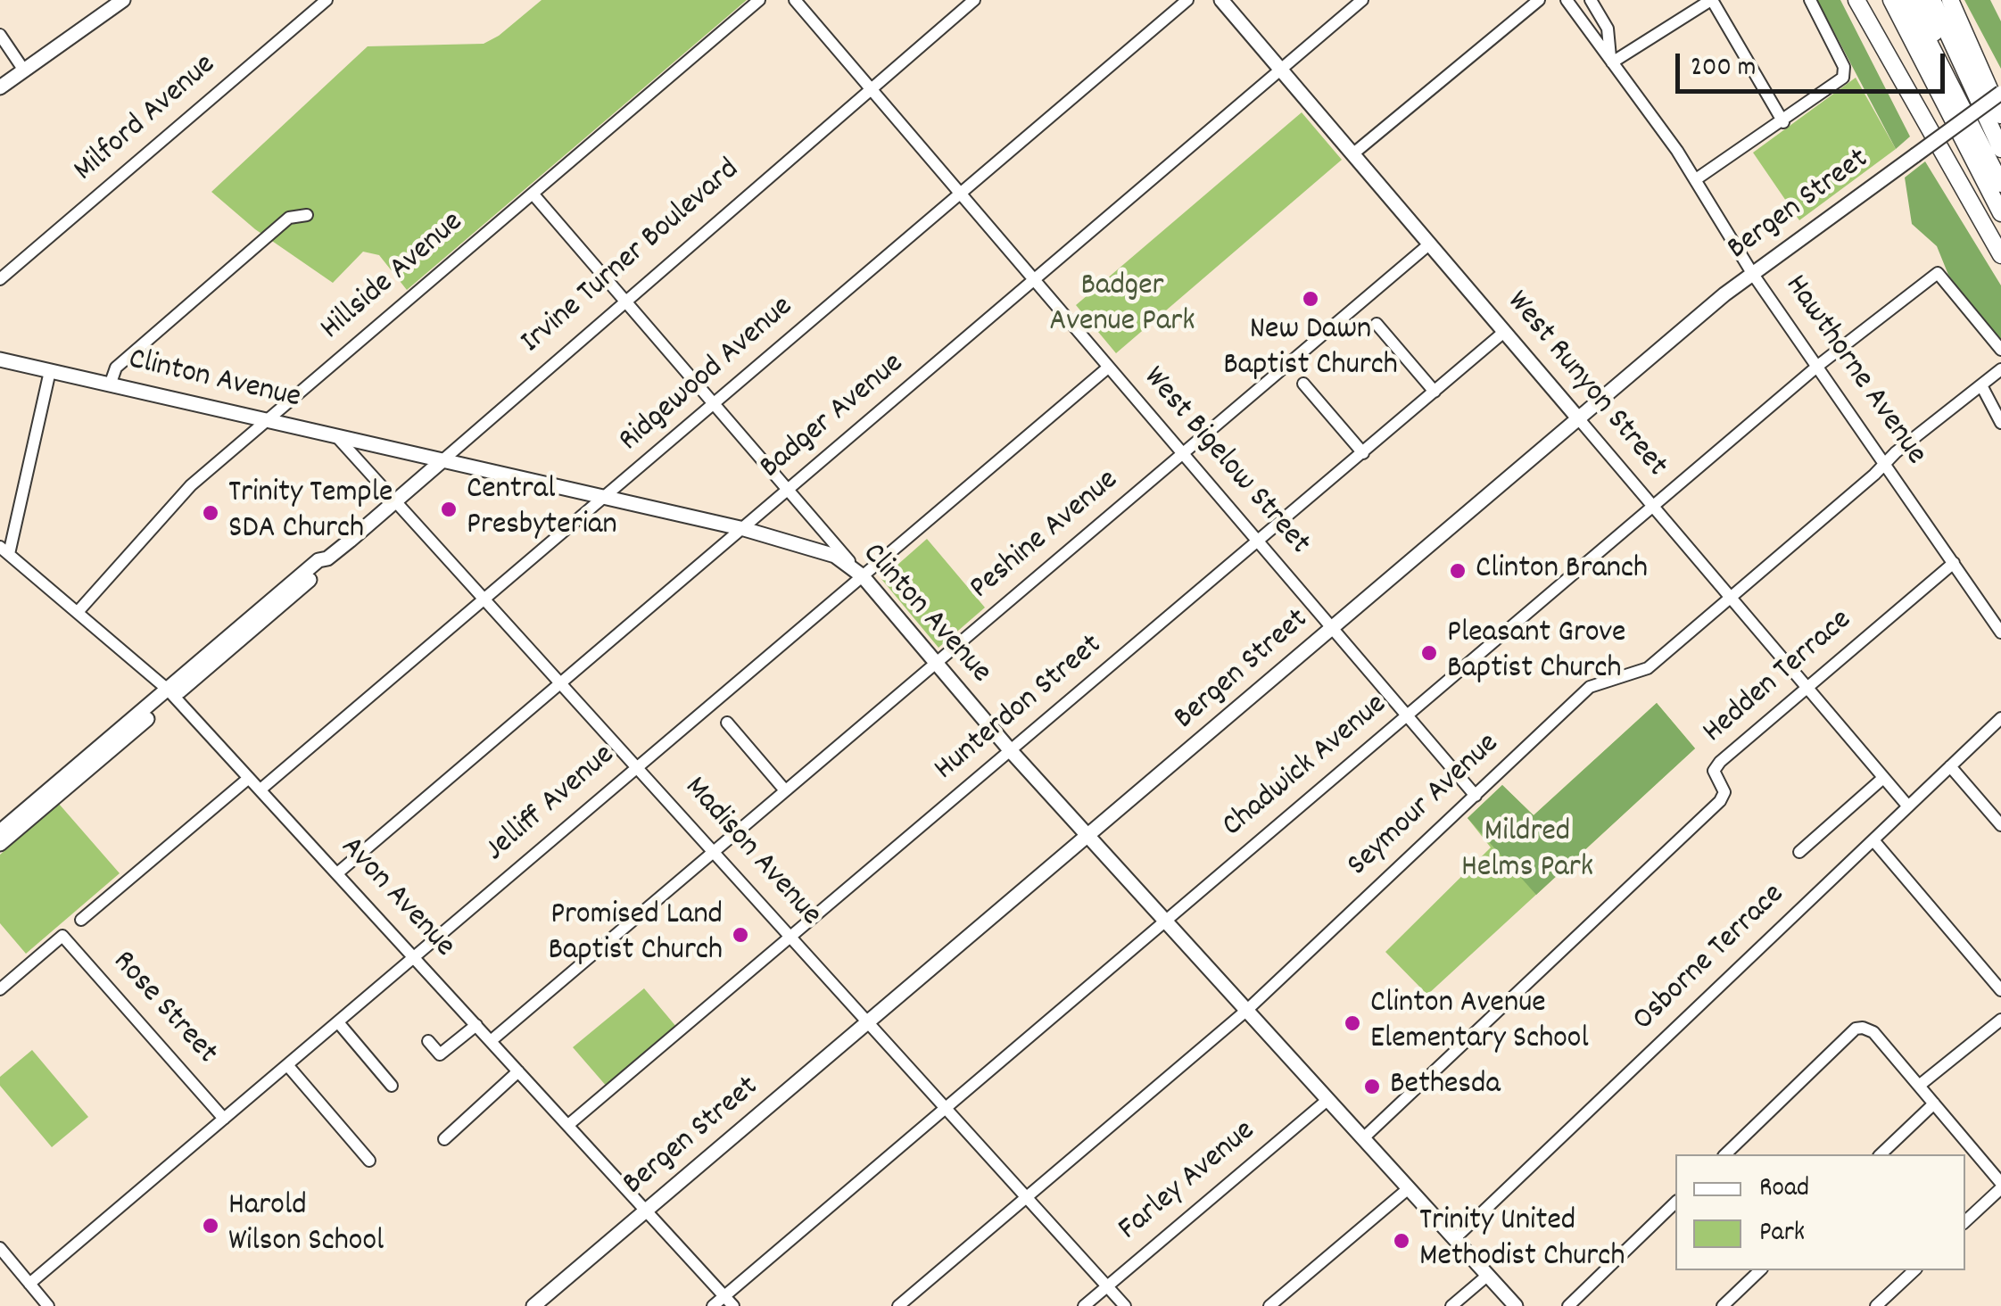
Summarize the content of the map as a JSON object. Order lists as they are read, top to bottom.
{
  "streets": {
    "main road": [
      "Bergen Street",
      "Irvine Turner Boulevard",
      "Clinton Avenue",
      "West Runyon Street"
    ],
    "street": [
      "Milford Avenue",
      "Hillside Avenue",
      "Hawthorne Avenue",
      "Ridgewood Avenue",
      "Badger Avenue",
      "West Bigelow Street",
      "Peshine Avenue",
      "Hedden Terrace",
      "Hunterdon Street",
      "Chadwick Avenue",
      "Jelliff Avenue",
      "Seymour Avenue",
      "Madison Avenue",
      "Avon Avenue",
      "Osborne Terrace",
      "Rose Street",
      "Farley Avenue"
    ]
  },
  "crossings": [
    ["Bergen Street", "Hawthorne Avenue"],
    ["Bergen Street", "Clinton Avenue"],
    ["Bergen Street", "West Runyon Street"],
    ["Bergen Street", "West Bigelow Street"],
    ["Bergen Street", "Madison Avenue"],
    ["Bergen Street", "Avon Avenue"],
    ["Irvine Turner Boulevard", "Clinton Avenue"],
    ["Irvine Turner Boulevard", "West Bigelow Street"],
    ["Irvine Turner Boulevard", "Madison Avenue"],
    ["Irvine Turner Boulevard", "Avon Avenue"],
    ["Hillside Avenue", "Clinton Avenue"],
    ["Hillside Avenue", "Avon Avenue"],
    ["Hawthorne Avenue", "Hedden Terrace"],
    ["Hawthorne Avenue", "Chadwick Avenue"],
    ["Hawthorne Avenue", "Seymour Avenue"],
    ["Ridgewood Avenue", "Clinton Avenue"],
    ["Ridgewood Avenue", "West Bigelow Street"],
    ["Ridgewood Avenue", "Madison Avenue"],
    ["Ridgewood Avenue", "Avon Avenue"],
    ["Clinton Avenue", "Badger Avenue"],
    ["Clinton Avenue", "Peshine Avenue"],
    ["Clinton Avenue", "Hedden Terrace"],
    ["Clinton Avenue", "Hunterdon Street"],
    ["Clinton Avenue", "Chadwick Avenue"],
    ["Clinton Avenue", "Jelliff Avenue"],
    ["Clinton Avenue", "Seymour Avenue"],
    ["Clinton Avenue", "Madison Avenue"],
    ["Clinton Avenue", "Osborne Terrace"],
    ["Clinton Avenue", "Farley Avenue"],
    ["West Runyon Street", "Badger Avenue"],
    ["West Runyon Street", "Peshine Avenue"],
    ["West Runyon Street", "Hedden Terrace"],
    ["West Runyon Street", "Hunterdon Street"],
    ["West Runyon Street", "Chadwick Avenue"],
    ["West Runyon Street", "Seymour Avenue"],
    ["West Runyon Street", "Osborne Terrace"],
    ["Badger Avenue", "West Bigelow Street"],
    ["Badger Avenue", "Madison Avenue"],
    ["Badger Avenue", "Avon Avenue"],
    ["West Bigelow Street", "Peshine Avenue"],
    ["West Bigelow Street", "Hunterdon Street"],
    ["West Bigelow Street", "Chadwick Avenue"],
    ["West Bigelow Street", "Jelliff Avenue"],
    ["West Bigelow Street", "Seymour Avenue"],
    ["Peshine Avenue", "Madison Avenue"],
    ["Peshine Avenue", "Avon Avenue"],
    ["Hunterdon Street", "Madison Avenue"],
    ["Hunterdon Street", "Avon Avenue"],
    ["Chadwick Avenue", "Madison Avenue"],
    ["Chadwick Avenue", "Avon Avenue"],
    ["Jelliff Avenue", "Madison Avenue"],
    ["Jelliff Avenue", "Avon Avenue"],
    ["Jelliff Avenue", "Rose Street"],
    ["Seymour Avenue", "Madison Avenue"],
    ["Madison Avenue", "Farley Avenue"]
  ],
  "parks": ["Badger Avenue Park", "Mildred Helms Park"],
  "places": [
    "New Dawn Baptist Church",
    "Central Presbyterian",
    "Trinity Temple SDA Church",
    "Clinton Branch",
    "Pleasant Grove Baptist Church",
    "Promised Land Baptist Church",
    "Clinton Avenue Elementary School",
    "Bethesda",
    "Harold Wilson School",
    "Trinity United Methodist Church"
  ],
  "legend": ["Road", "Park"],
  "scale_bar": "200 m"
}
